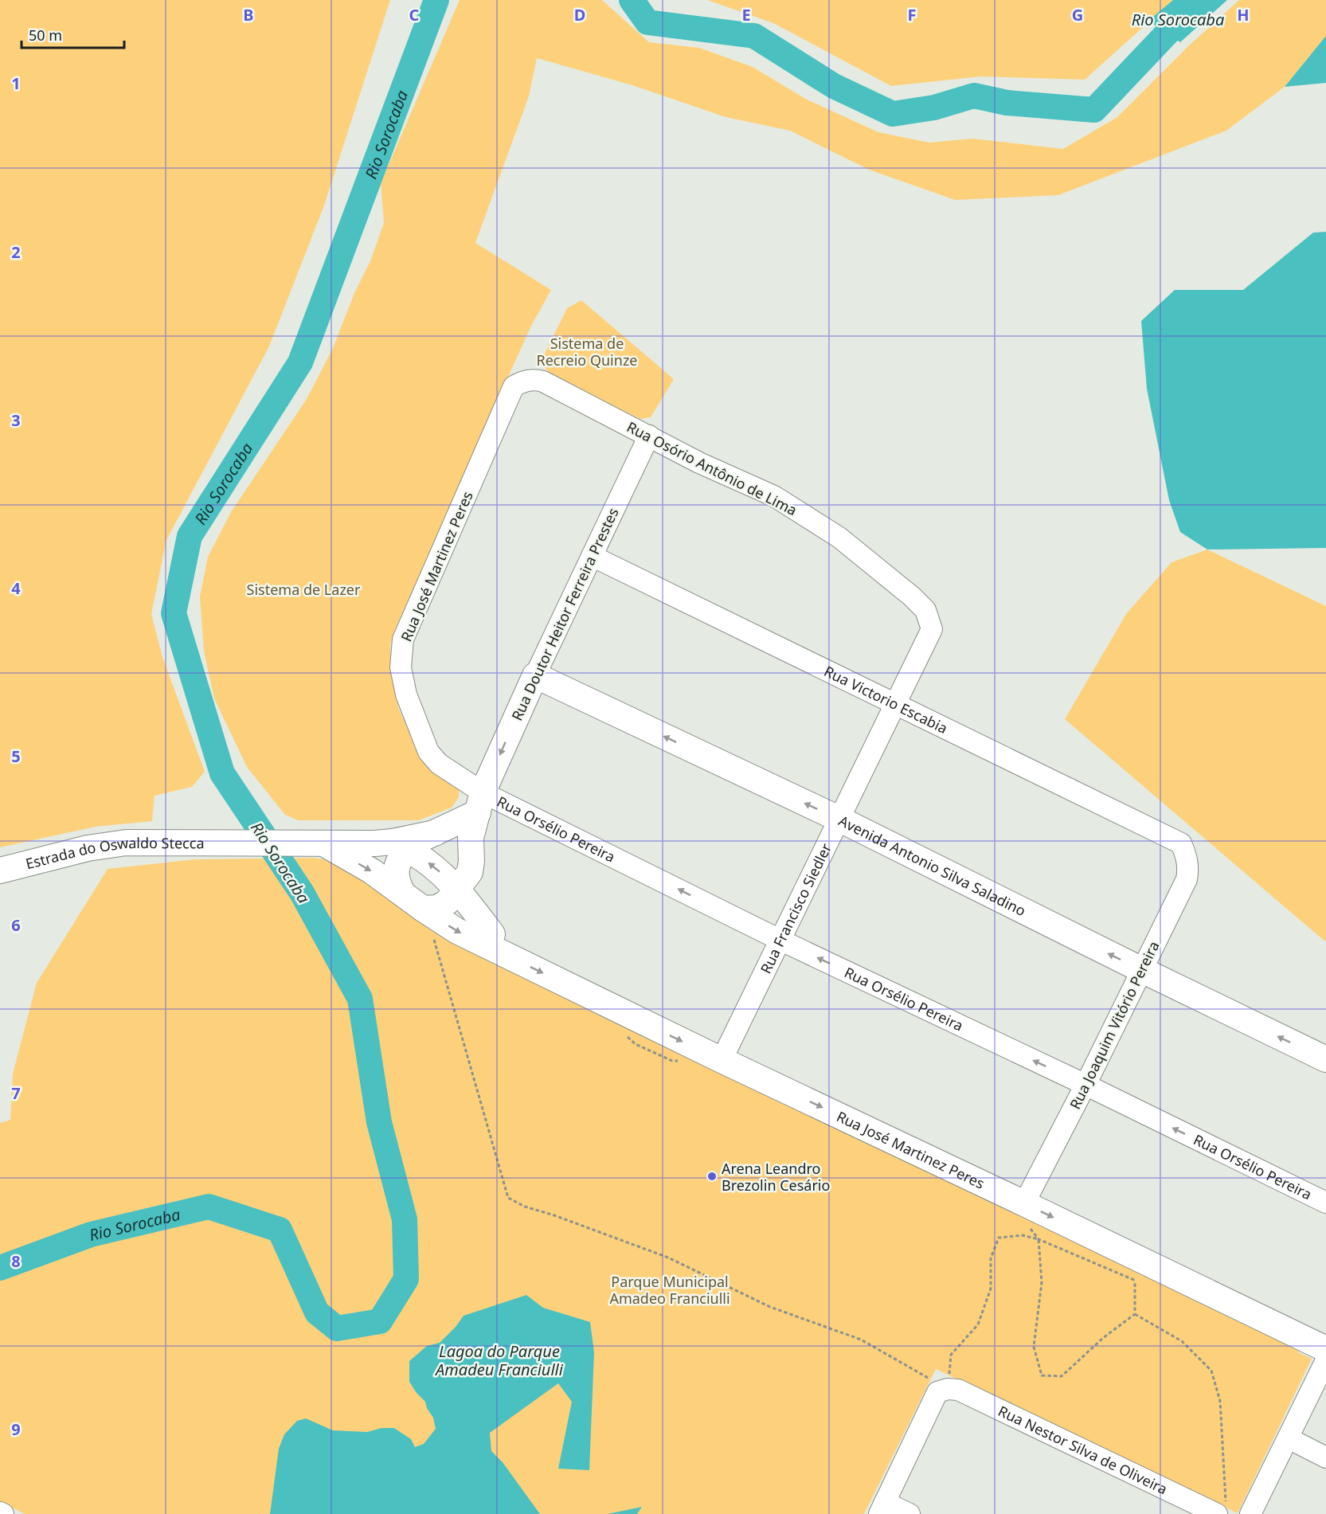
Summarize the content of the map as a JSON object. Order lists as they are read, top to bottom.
{
  "streets": {
    "main road": [
      "Rua José Martinez Peres",
      "Rua Doutor Heitor Ferreira Prestes",
      "Estrada do Oswaldo Stecca",
      "Avenida Antonio Silva Saladino"
    ],
    "street": [
      "Rua Osório Antônio de Lima",
      "Rua Victorio Escabia",
      "Rua Orsélio Pereira",
      "Rua Francisco Siedler",
      "Rua Joaquim Vitório Pereira",
      "Rua Nestor Silva de Oliveira"
    ]
  },
  "crossings": [
    ["Rua Osório Antônio de Lima", "Rua José Martinez Peres"],
    ["Rua Osório Antônio de Lima", "Rua Doutor Heitor Ferreira Prestes"],
    ["Rua Osório Antônio de Lima", "Rua Francisco Siedler"],
    ["Rua José Martinez Peres", "Rua Doutor Heitor Ferreira Prestes"],
    ["Rua José Martinez Peres", "Rua Orsélio Pereira"],
    ["Rua José Martinez Peres", "Estrada do Oswaldo Stecca"],
    ["Rua José Martinez Peres", "Rua Francisco Siedler"],
    ["Rua José Martinez Peres", "Rua Joaquim Vitório Pereira"],
    ["Rua Doutor Heitor Ferreira Prestes", "Rua Victorio Escabia"],
    ["Rua Doutor Heitor Ferreira Prestes", "Rua Orsélio Pereira"],
    ["Rua Doutor Heitor Ferreira Prestes", "Avenida Antonio Silva Saladino"],
    ["Rua Victorio Escabia", "Rua Francisco Siedler"],
    ["Rua Victorio Escabia", "Rua Joaquim Vitório Pereira"],
    ["Rua Orsélio Pereira", "Rua Francisco Siedler"],
    ["Rua Orsélio Pereira", "Rua Joaquim Vitório Pereira"],
    ["Avenida Antonio Silva Saladino", "Rua Francisco Siedler"],
    ["Avenida Antonio Silva Saladino", "Rua Joaquim Vitório Pereira"]
  ],
  "one_way": ["Rua José Martinez Peres", "Rua Orsélio Pereira", "Avenida Antonio Silva Saladino"],
  "water": ["Rio Sorocaba", "Lagoa do Parque Amadeu Franciulli"],
  "parks": ["Sistema de Recreio Quinze", "Sistema de Lazer", "Parque Municipal Amadeo Franciulli"],
  "places": ["Arena Leandro Brezolin Cesário"],
  "scale_bar": "50 m",
  "grid": {
    "columns": [
      "B",
      "C",
      "D",
      "E",
      "F",
      "G",
      "H"
    ],
    "rows": [
      "1",
      "2",
      "3",
      "4",
      "5",
      "6",
      "7",
      "8",
      "9"
    ]
  }
}
